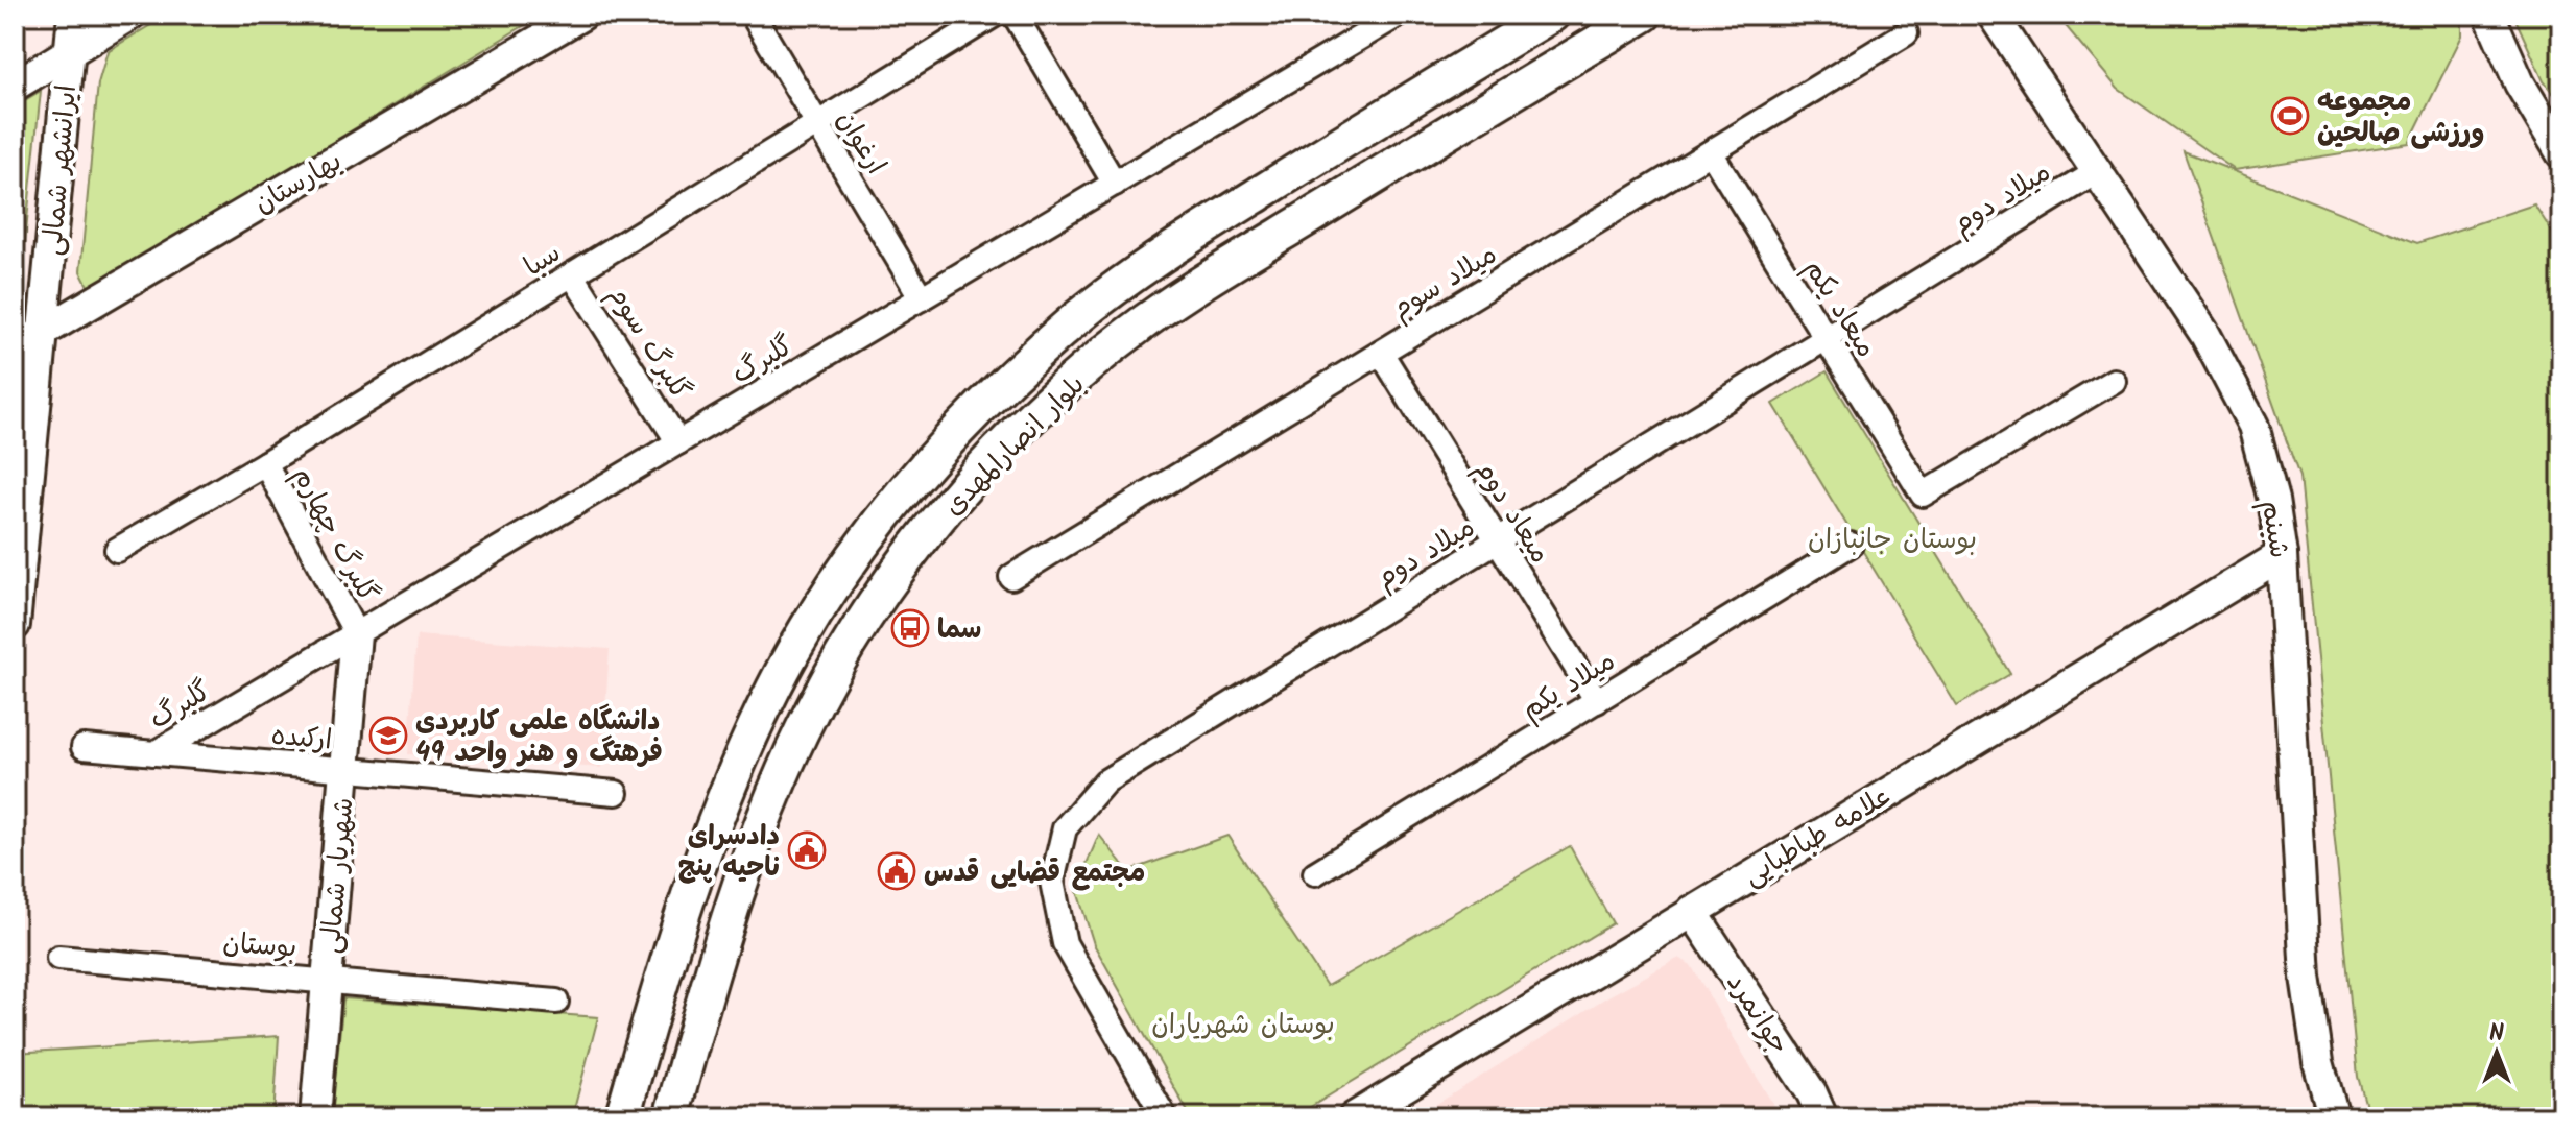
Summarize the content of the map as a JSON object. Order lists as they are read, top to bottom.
{
  "streets": {
    "main road": ["بلوار انصارالمهدی"],
    "street": [
      "ارغوان",
      "ایرانشهر شمالی",
      "بهارستان",
      "میلاد دوم",
      "سبا",
      "میلاد سوم",
      "میعاد یکم",
      "گلبرگ سوم",
      "گلبرگ",
      "میعاد دوم",
      "شبنم",
      "گلبرگ چهارم",
      "میلاد یکم",
      "ارکیده",
      "علامه طباطبایی",
      "شهریار شمالی",
      "بوستان",
      "جوانمرد"
    ]
  },
  "crossings": [
    ["ارغوان", "سبا"],
    ["ارغوان", "گلبرگ"],
    ["ایرانشهر شمالی", "بهارستان"],
    ["میلاد دوم", "میعاد یکم"],
    ["میلاد دوم", "میعاد دوم"],
    ["میلاد دوم", "شبنم"],
    ["سبا", "گلبرگ سوم"],
    ["سبا", "گلبرگ چهارم"],
    ["میلاد سوم", "میعاد یکم"],
    ["میلاد سوم", "میعاد دوم"],
    ["گلبرگ سوم", "گلبرگ"],
    ["گلبرگ", "گلبرگ چهارم"],
    ["گلبرگ", "ارکیده"],
    ["گلبرگ", "شهریار شمالی"],
    ["میعاد دوم", "میلاد یکم"],
    ["شبنم", "علامه طباطبایی"],
    ["گلبرگ چهارم", "شهریار شمالی"],
    ["ارکیده", "شهریار شمالی"],
    ["علامه طباطبایی", "جوانمرد"],
    ["شهریار شمالی", "بوستان"]
  ],
  "parks": ["بوستان جانبازان", "بوستان شهریاران"],
  "places": {
    "sports": ["مجموعه ورزشی صالحین"],
    "bus stop": ["سما"],
    "school or university": ["دانشگاه علمی کاربردی فرهتگ و هنر واحد 49"],
    "public building": ["دادسرای ناحیه پنج", "مجتمع قضایی قدس"]
  },
  "north": "top"
}
